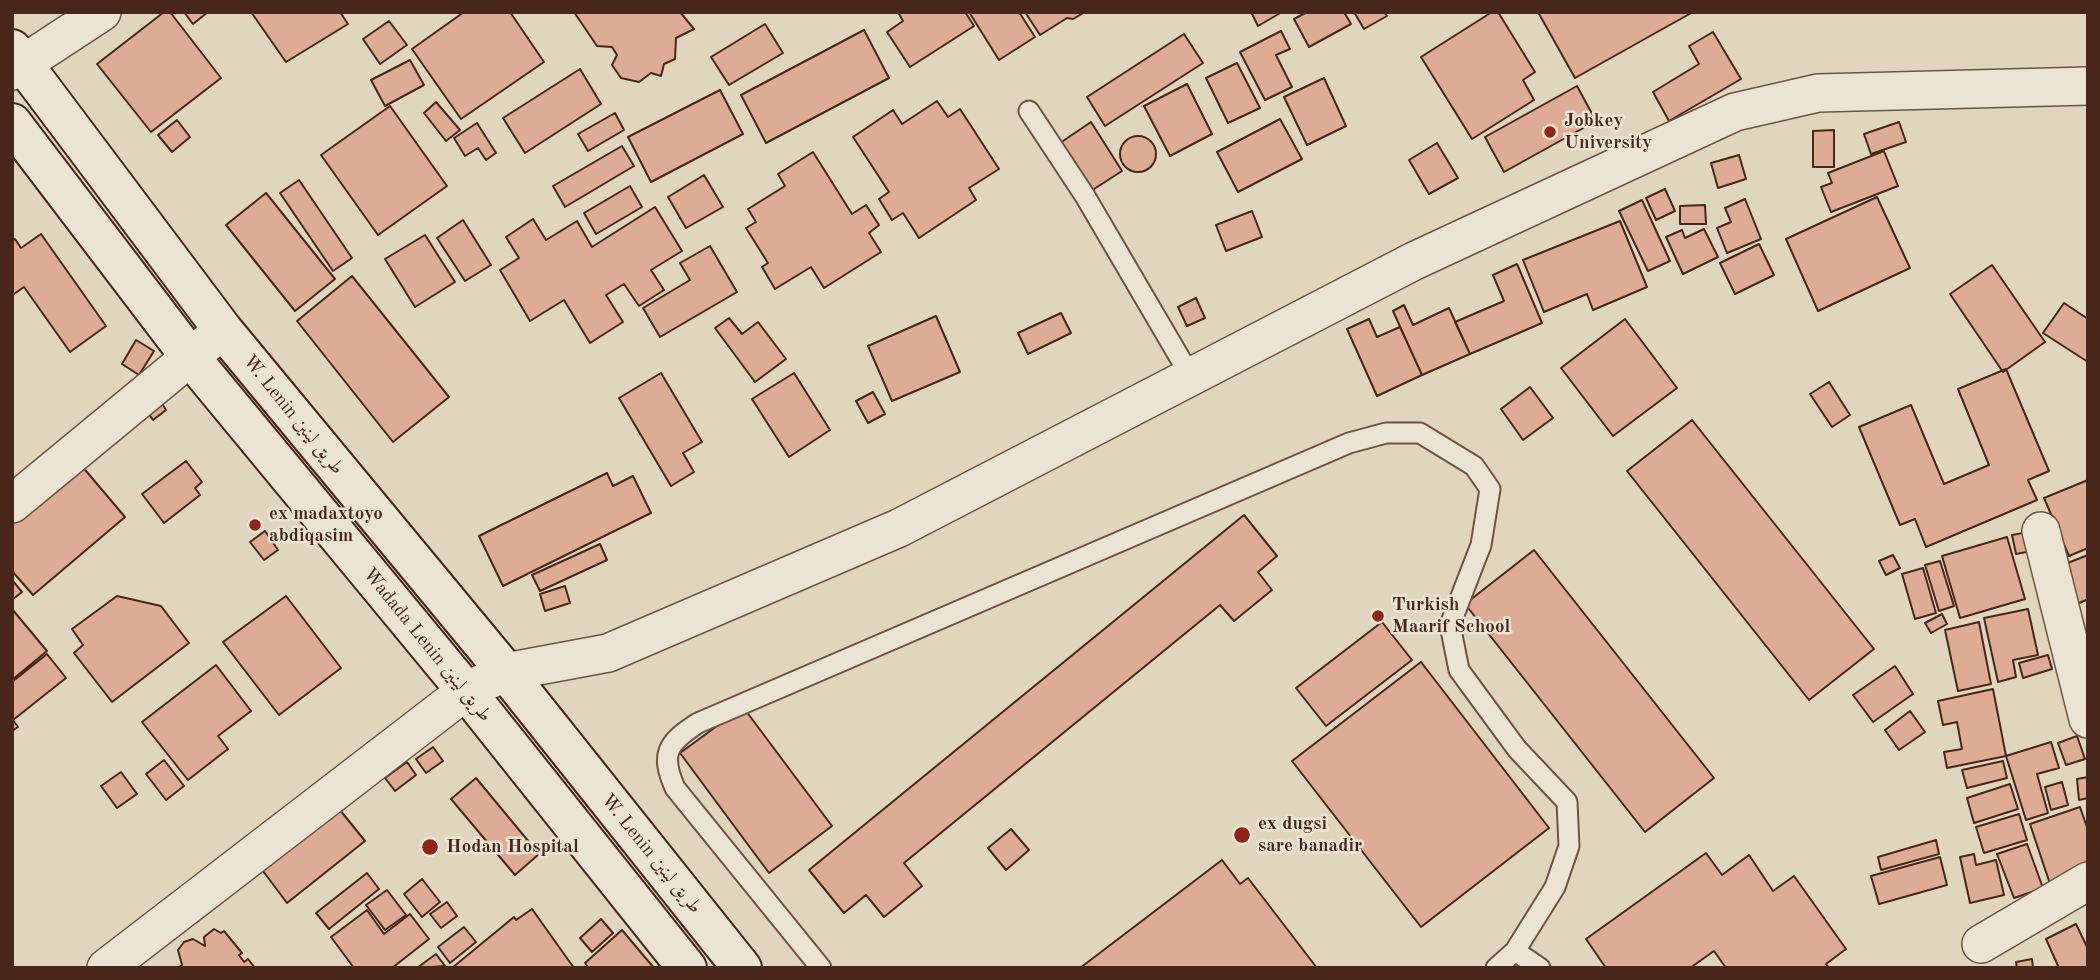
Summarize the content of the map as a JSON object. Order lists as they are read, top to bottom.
{
  "streets": {
    "main road": ["W. Lenin طريق لينين", "Wadada Lenin طريق لينين"]
  },
  "places": [
    "Jobkey University",
    "ex madaxtoyo abdiqasim",
    "Turkish Maarif School",
    "ex dugsi sare banadir",
    "Hodan Hospital"
  ]
}
